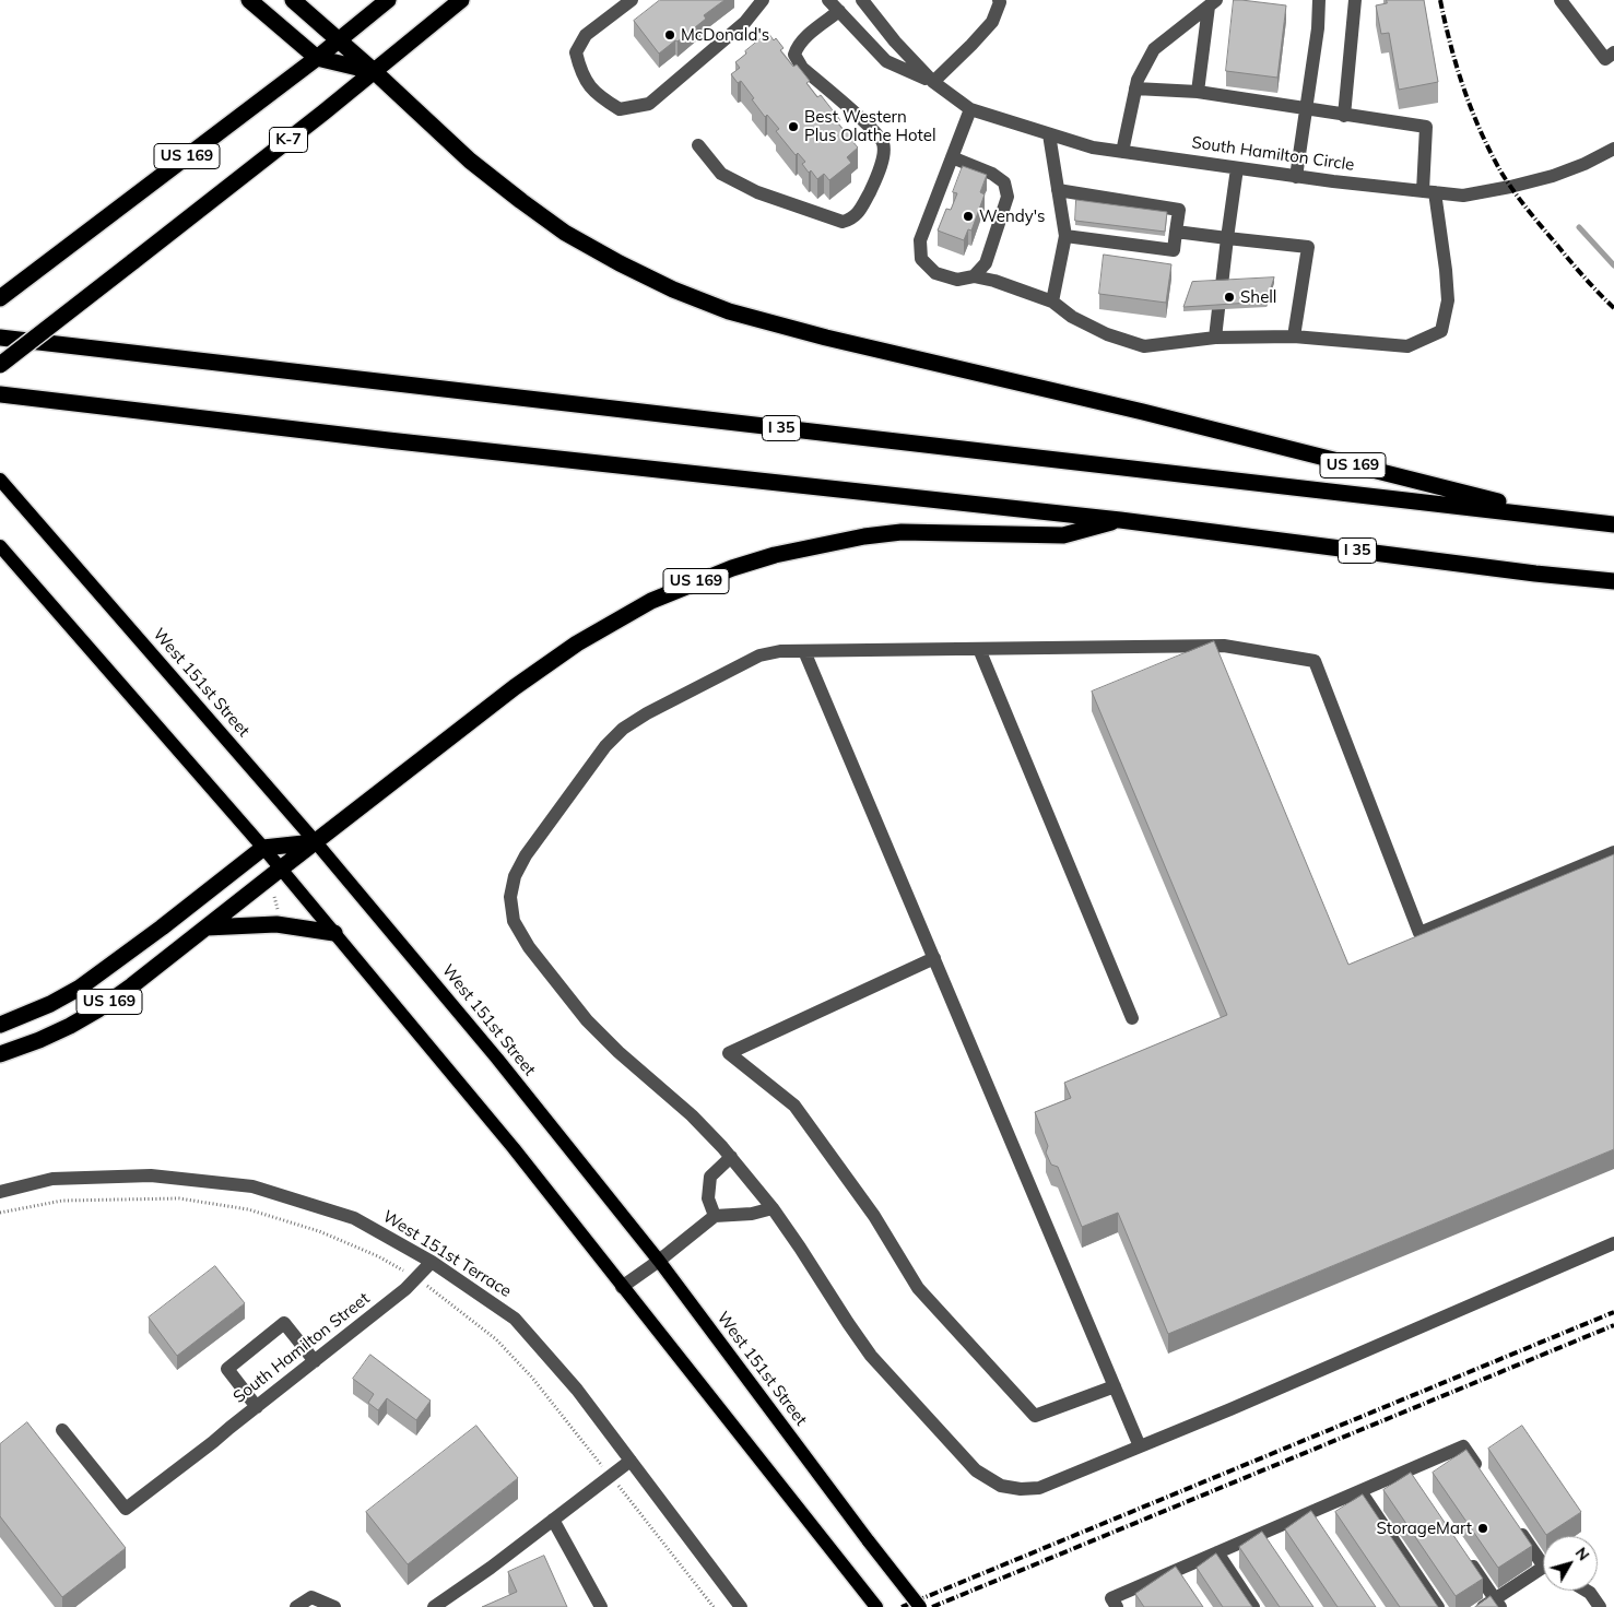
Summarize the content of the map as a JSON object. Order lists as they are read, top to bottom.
{
  "streets": {
    "highway": ["K-7", "US 169", "I 35"],
    "main road": ["West 151st Street"],
    "street": ["South Hamilton Circle", "West 151st Terrace", "South Hamilton Street"]
  },
  "crossings": [
    ["K-7", "US 169"],
    ["US 169", "I 35"],
    ["US 169", "West 151st Street"],
    ["West 151st Terrace", "South Hamilton Street"]
  ],
  "places": [
    "McDonald's",
    "Best Western Plus Olathe Hotel",
    "Wendy's",
    "Shell",
    "StorageMart"
  ],
  "north": "top right"
}
